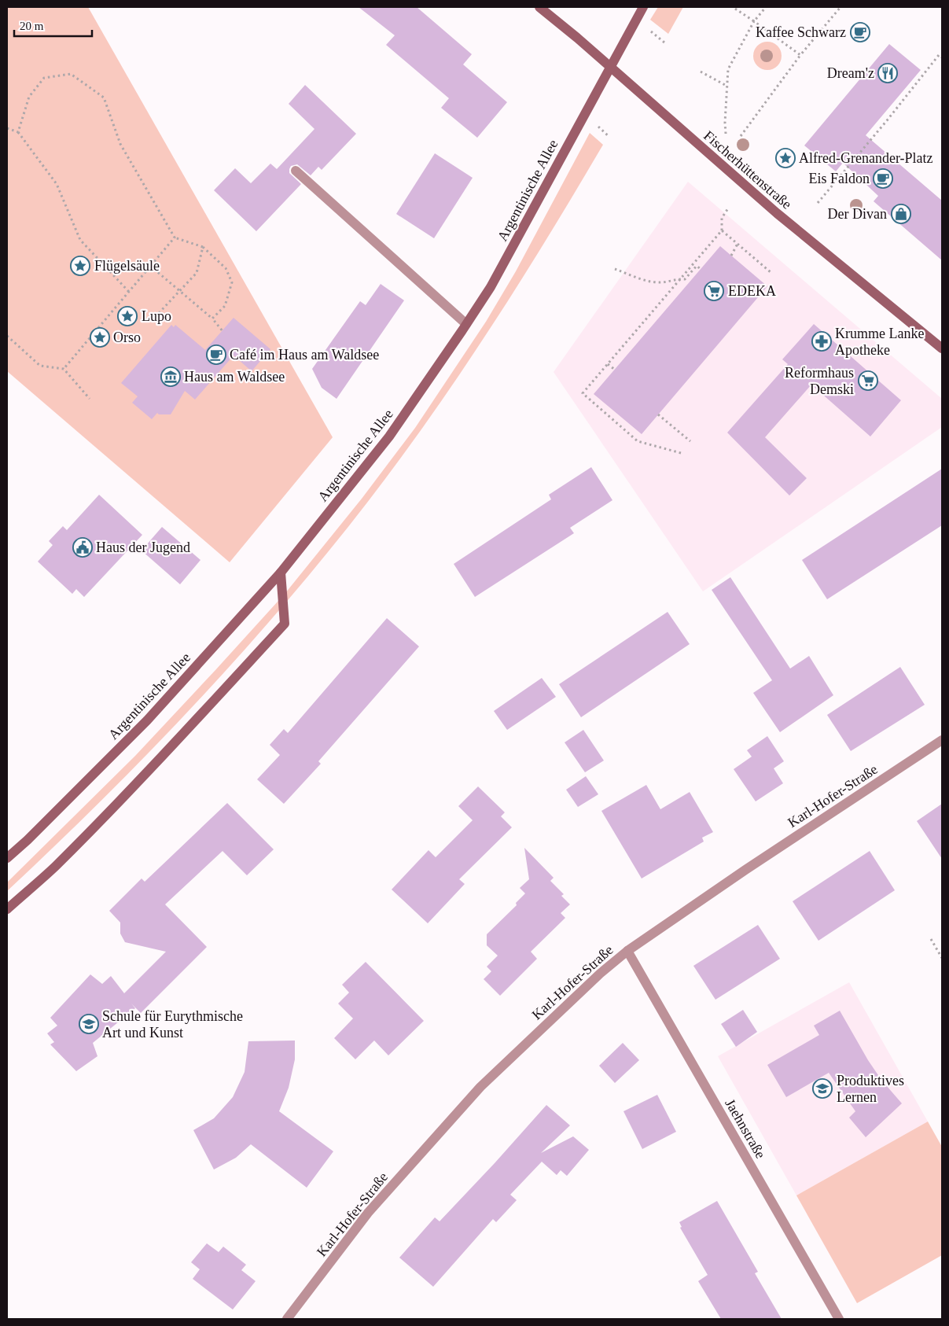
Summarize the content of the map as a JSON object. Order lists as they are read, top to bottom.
{
  "streets": {
    "main road": ["Fischerhüttenstraße", "Argentinische Allee"],
    "street": ["Karl-Hofer-Straße", "Jaehnstraße"]
  },
  "crossings": [
    ["Fischerhüttenstraße", "Argentinische Allee"],
    ["Karl-Hofer-Straße", "Jaehnstraße"]
  ],
  "places": {
    "cafe": ["Kaffee Schwarz", "Eis Faldon", "Café im Haus am Waldsee"],
    "restaurant": ["Dream'z"],
    "place": [
      "Alfred-Grenander-Platz",
      "Flügelsäule",
      "Lupo",
      "Orso"
    ],
    "shop": ["Der Divan"],
    "supermarket": ["EDEKA", "Reformhaus Demski"],
    "pharmacy": ["Krumme Lanke Apotheke"],
    "museum": ["Haus am Waldsee"],
    "public building": ["Haus der Jugend"],
    "school or university": ["Schule für Eurythmische Art und Kunst", "Produktives Lernen"]
  },
  "scale_bar": "20 m"
}
